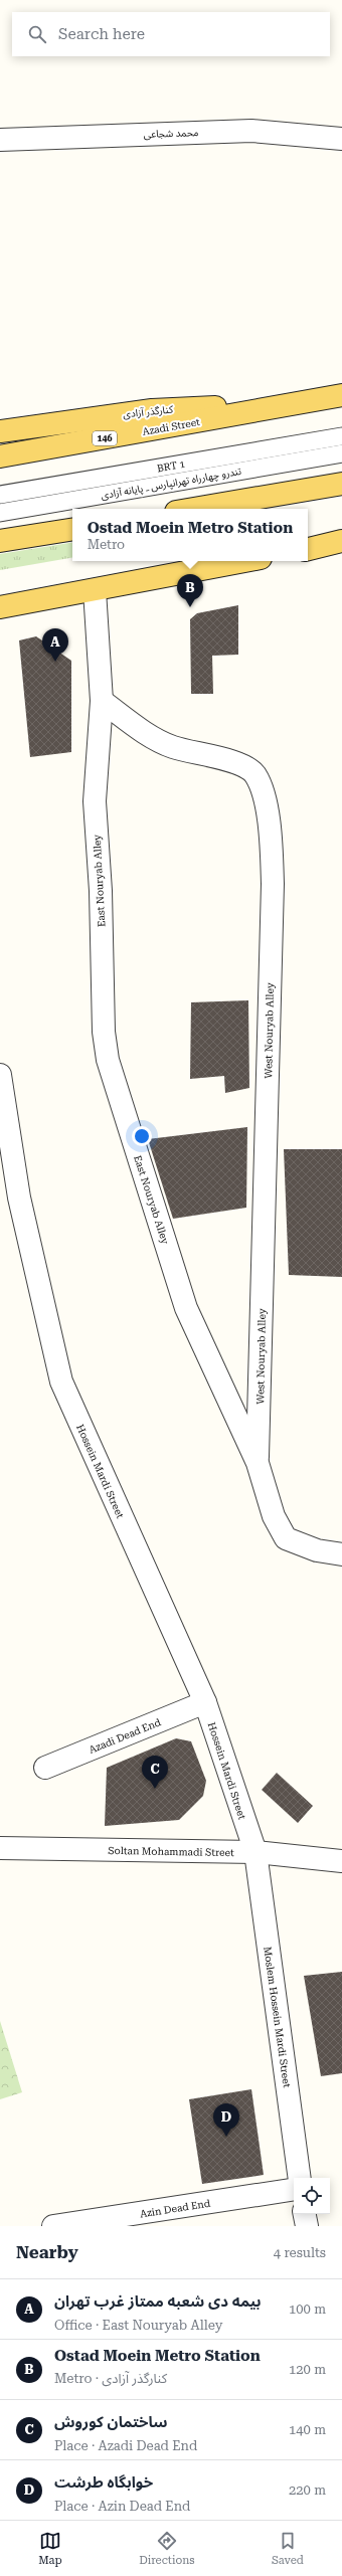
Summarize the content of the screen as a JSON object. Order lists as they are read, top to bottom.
{
  "streets": {
    "main road": ["کنارگذر آزادی", "Azadi Street", "146"],
    "street": [
      "محمد شجاعی",
      "East Nouryab Alley",
      "West Nouryab Alley",
      "Hossein Mardi Street",
      "Azadi Dead End",
      "Soltan Mohammadi Street",
      "Moslem Hossein Mardi Street",
      "Azin Dead End"
    ],
    "lane": ["BRT 1", "تندرو چهارراه تهرانپارس ـ پایانه آزادی"]
  },
  "crossings": [
    ["کنارگذر آزادی", "Azadi Street"],
    ["East Nouryab Alley", "West Nouryab Alley"],
    ["Hossein Mardi Street", "Azadi Dead End"],
    ["Hossein Mardi Street", "Soltan Mohammadi Street"],
    ["Hossein Mardi Street", "Moslem Hossein Mardi Street"],
    ["Soltan Mohammadi Street", "Moslem Hossein Mardi Street"]
  ],
  "page": {
    "search": "Search here",
    "popup": ["Ostad Moein Metro Station", "Metro"],
    "pins": [
      "B",
      "A",
      "C",
      "D"
    ],
    "heading": ["Nearby", "4 results"],
    "list": [
      {
        "mark": "A",
        "name": "بیمه دی شعبه ممتاز غرب تهران",
        "note": "Office · East Nouryab Alley",
        "value": "100 m"
      },
      {
        "mark": "B",
        "name": "Ostad Moein Metro Station",
        "note": "Metro · کنارگذر آزادی",
        "value": "120 m"
      },
      {
        "mark": "C",
        "name": "ساختمان کوروش",
        "note": "Place · Azadi Dead End",
        "value": "140 m"
      },
      {
        "mark": "D",
        "name": "خوابگاه طرشت",
        "note": "Place · Azin Dead End",
        "value": "220 m"
      }
    ],
    "nav": ["Map", "Directions", "Saved"]
  }
}
